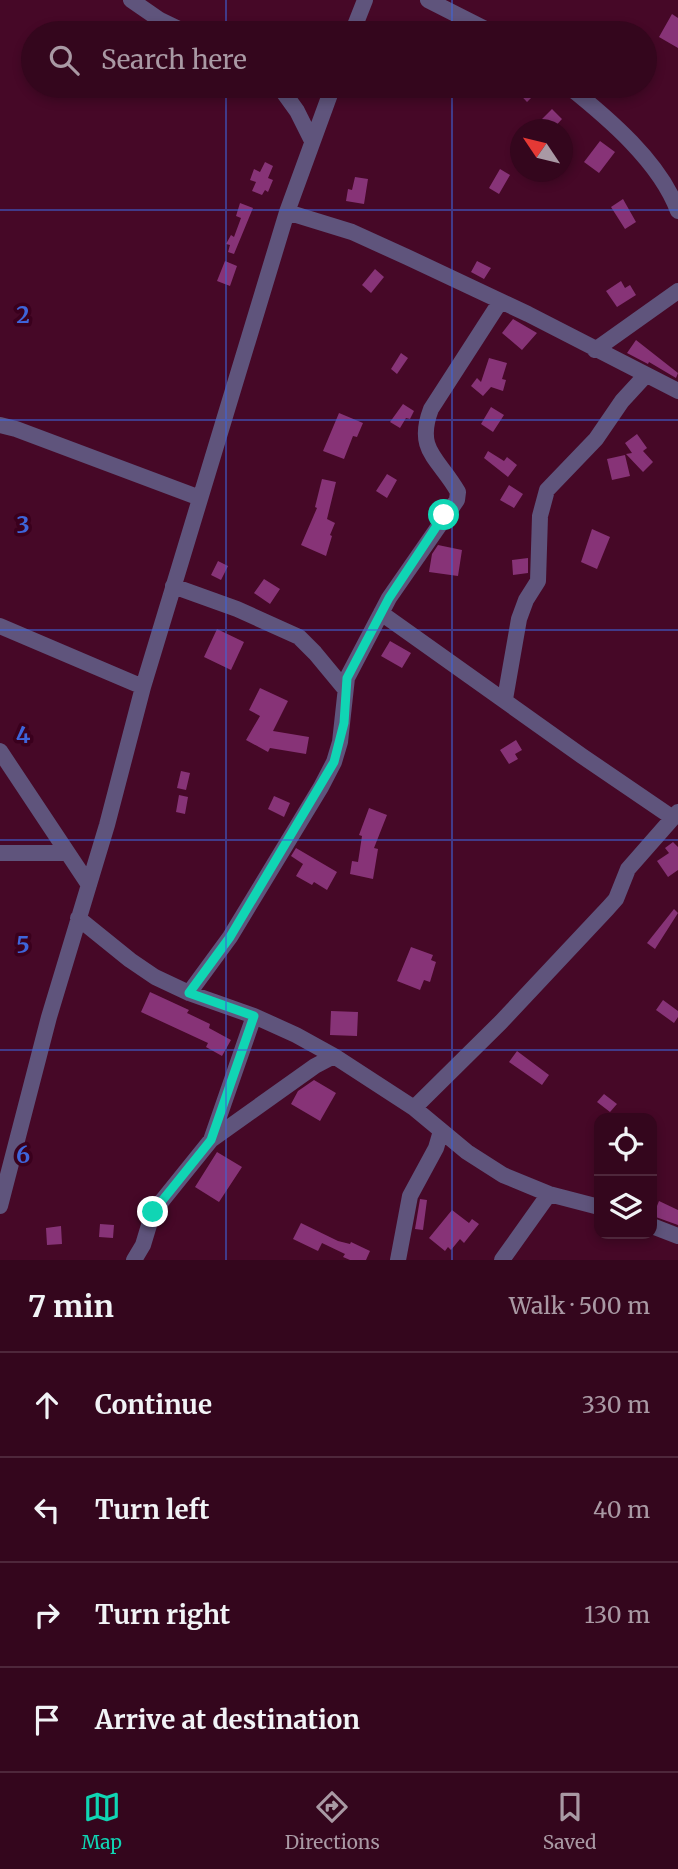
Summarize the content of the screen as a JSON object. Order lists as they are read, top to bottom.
{
  "north": "top left",
  "page": {
    "search": "Search here",
    "heading": ["7 min", "Walk · 500 m"],
    "list": [
      ["Continue", "330 m"],
      ["Turn left", "40 m"],
      ["Turn right", "130 m"],
      "Arrive at destination"
    ],
    "nav": ["Map", "Directions", "Saved"]
  },
  "grid": {
    "rows": [
      "2",
      "3",
      "4",
      "5",
      "6"
    ]
  }
}
